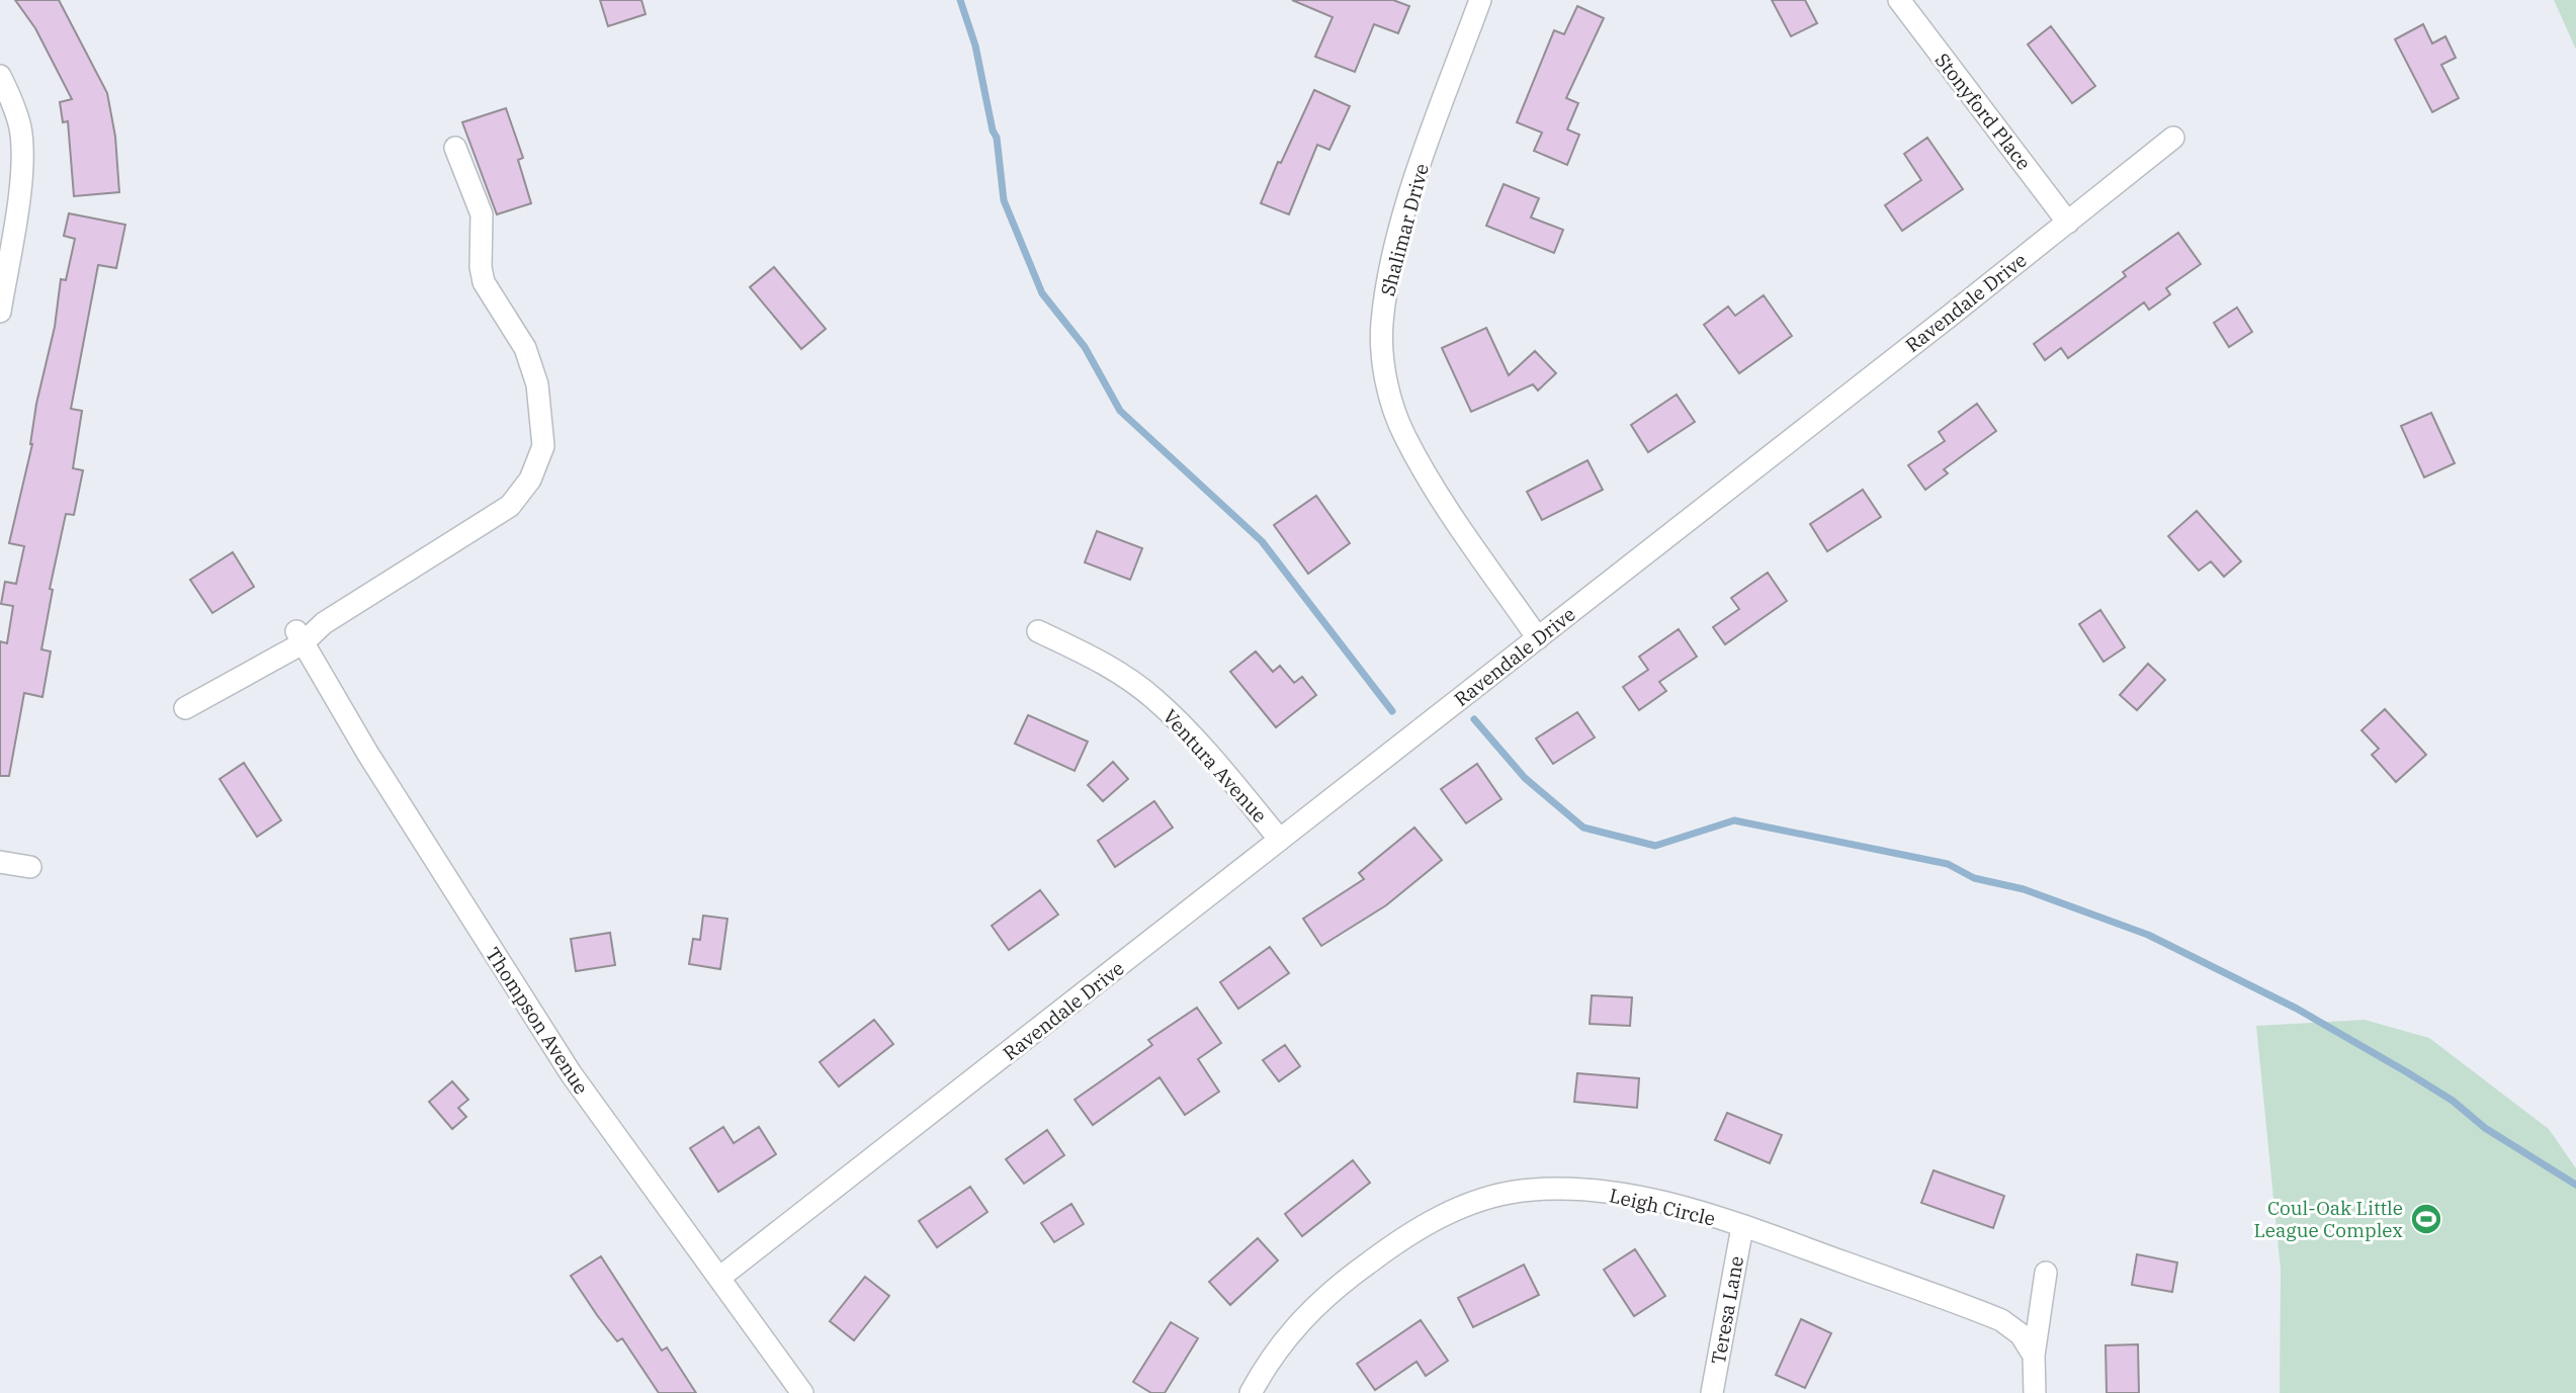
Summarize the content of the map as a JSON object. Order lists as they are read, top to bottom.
{
  "streets": {
    "street": [
      "Stonyford Place",
      "Shalimar Drive",
      "Ravendale Drive",
      "Ventura Avenue",
      "Thompson Avenue",
      "Leigh Circle",
      "Teresa Lane"
    ]
  },
  "crossings": [
    ["Stonyford Place", "Ravendale Drive"],
    ["Shalimar Drive", "Ravendale Drive"],
    ["Ravendale Drive", "Ventura Avenue"],
    ["Ravendale Drive", "Thompson Avenue"],
    ["Leigh Circle", "Teresa Lane"]
  ],
  "places": {
    "sports": ["Coul-Oak Little League Complex"]
  }
}
